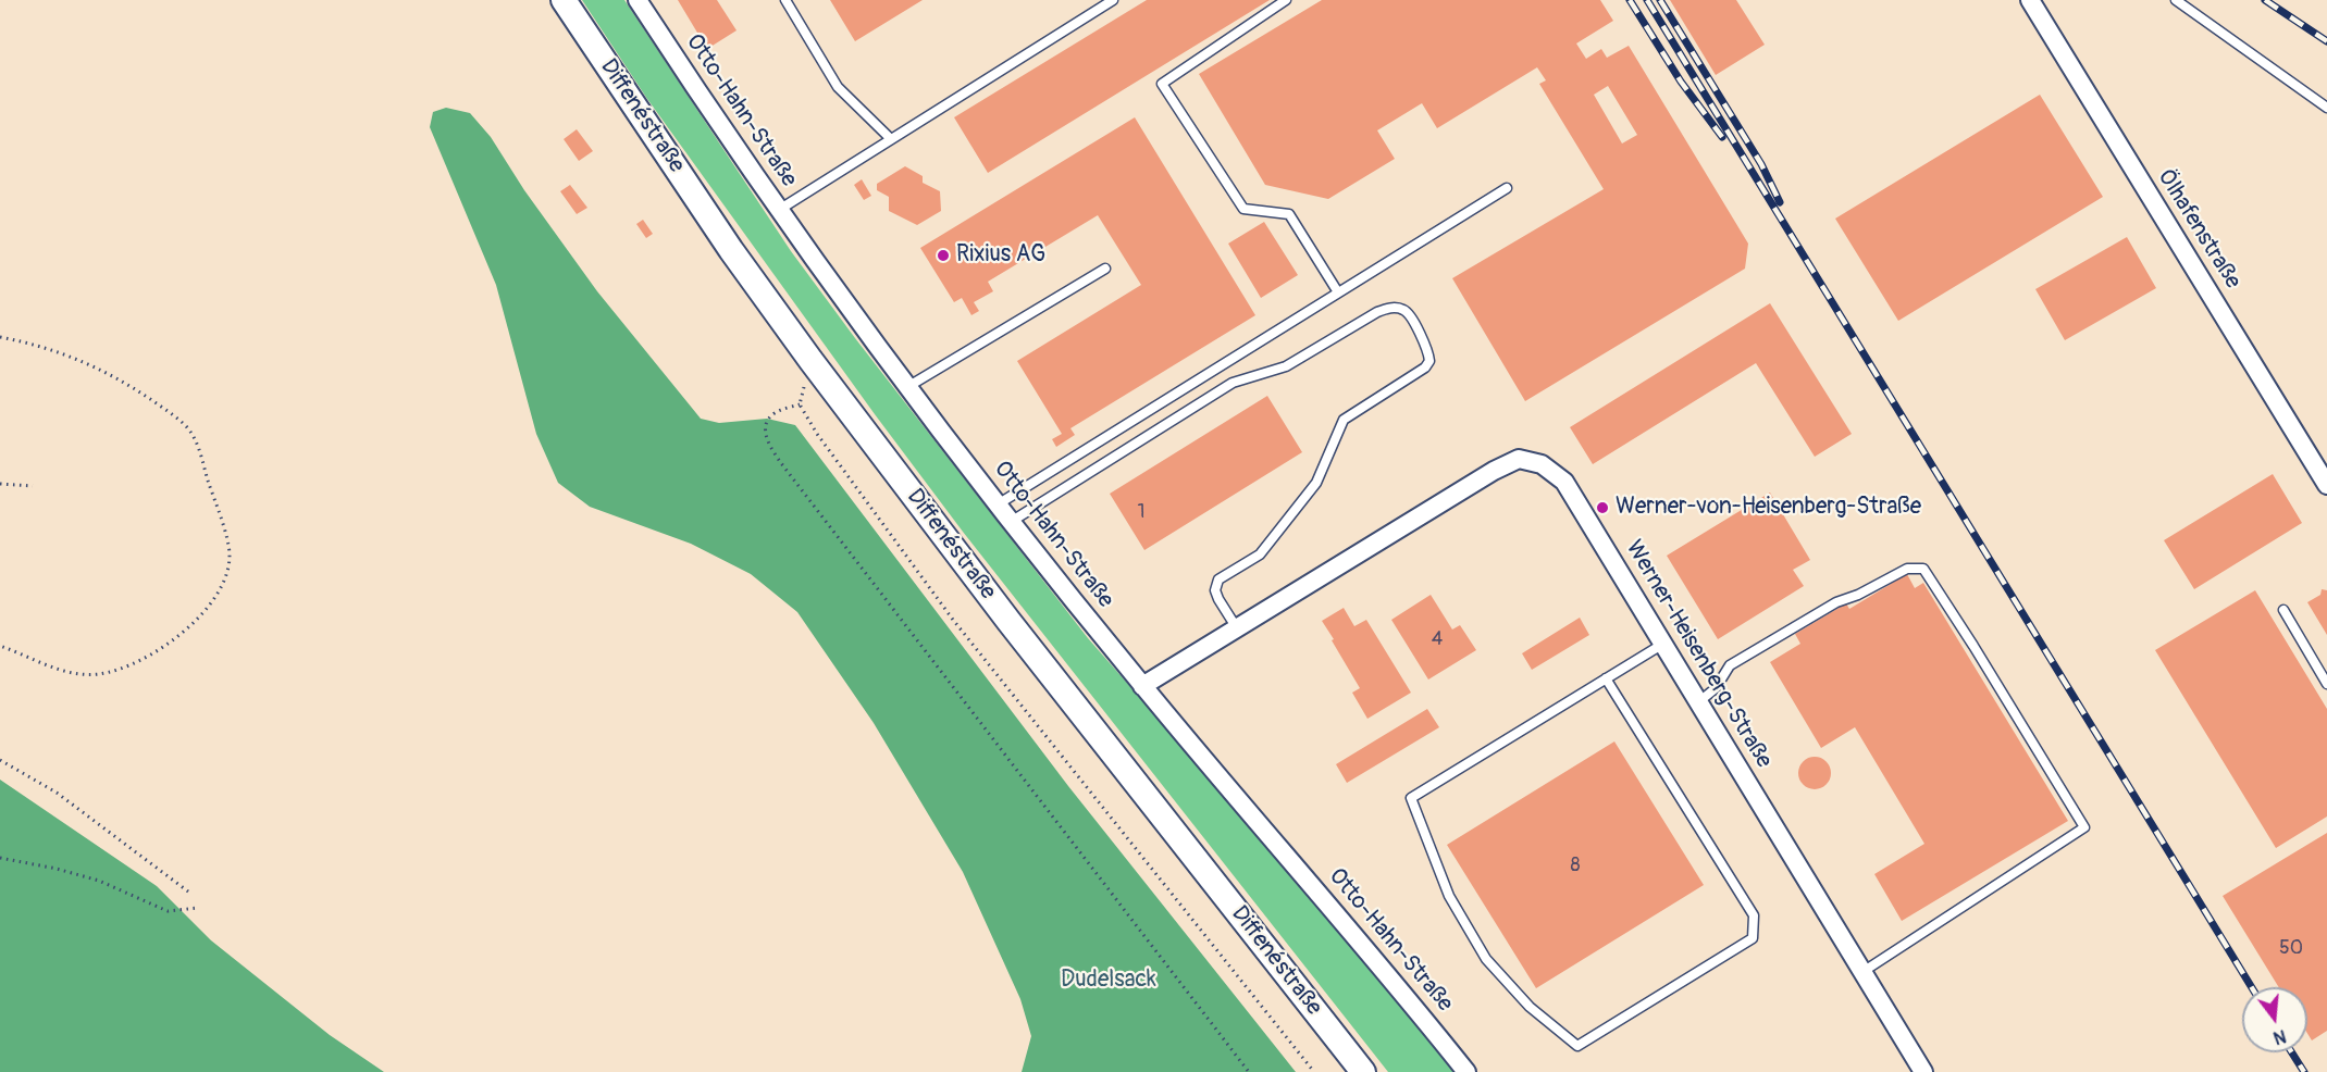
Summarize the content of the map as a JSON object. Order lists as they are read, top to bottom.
{
  "streets": {
    "main road": ["Diffenéstraße"],
    "street": ["Otto-Hahn-Straße", "Ölhafenstraße", "Werner-Heisenberg-Straße"]
  },
  "crossings": [
    ["Otto-Hahn-Straße", "Werner-Heisenberg-Straße"]
  ],
  "parks": ["Dudelsack"],
  "places": ["Rixius AG", "Werner-von-Heisenberg-Straße"],
  "house_numbers": [
    "1",
    "4",
    "8",
    "50"
  ],
  "north": "bottom"
}
